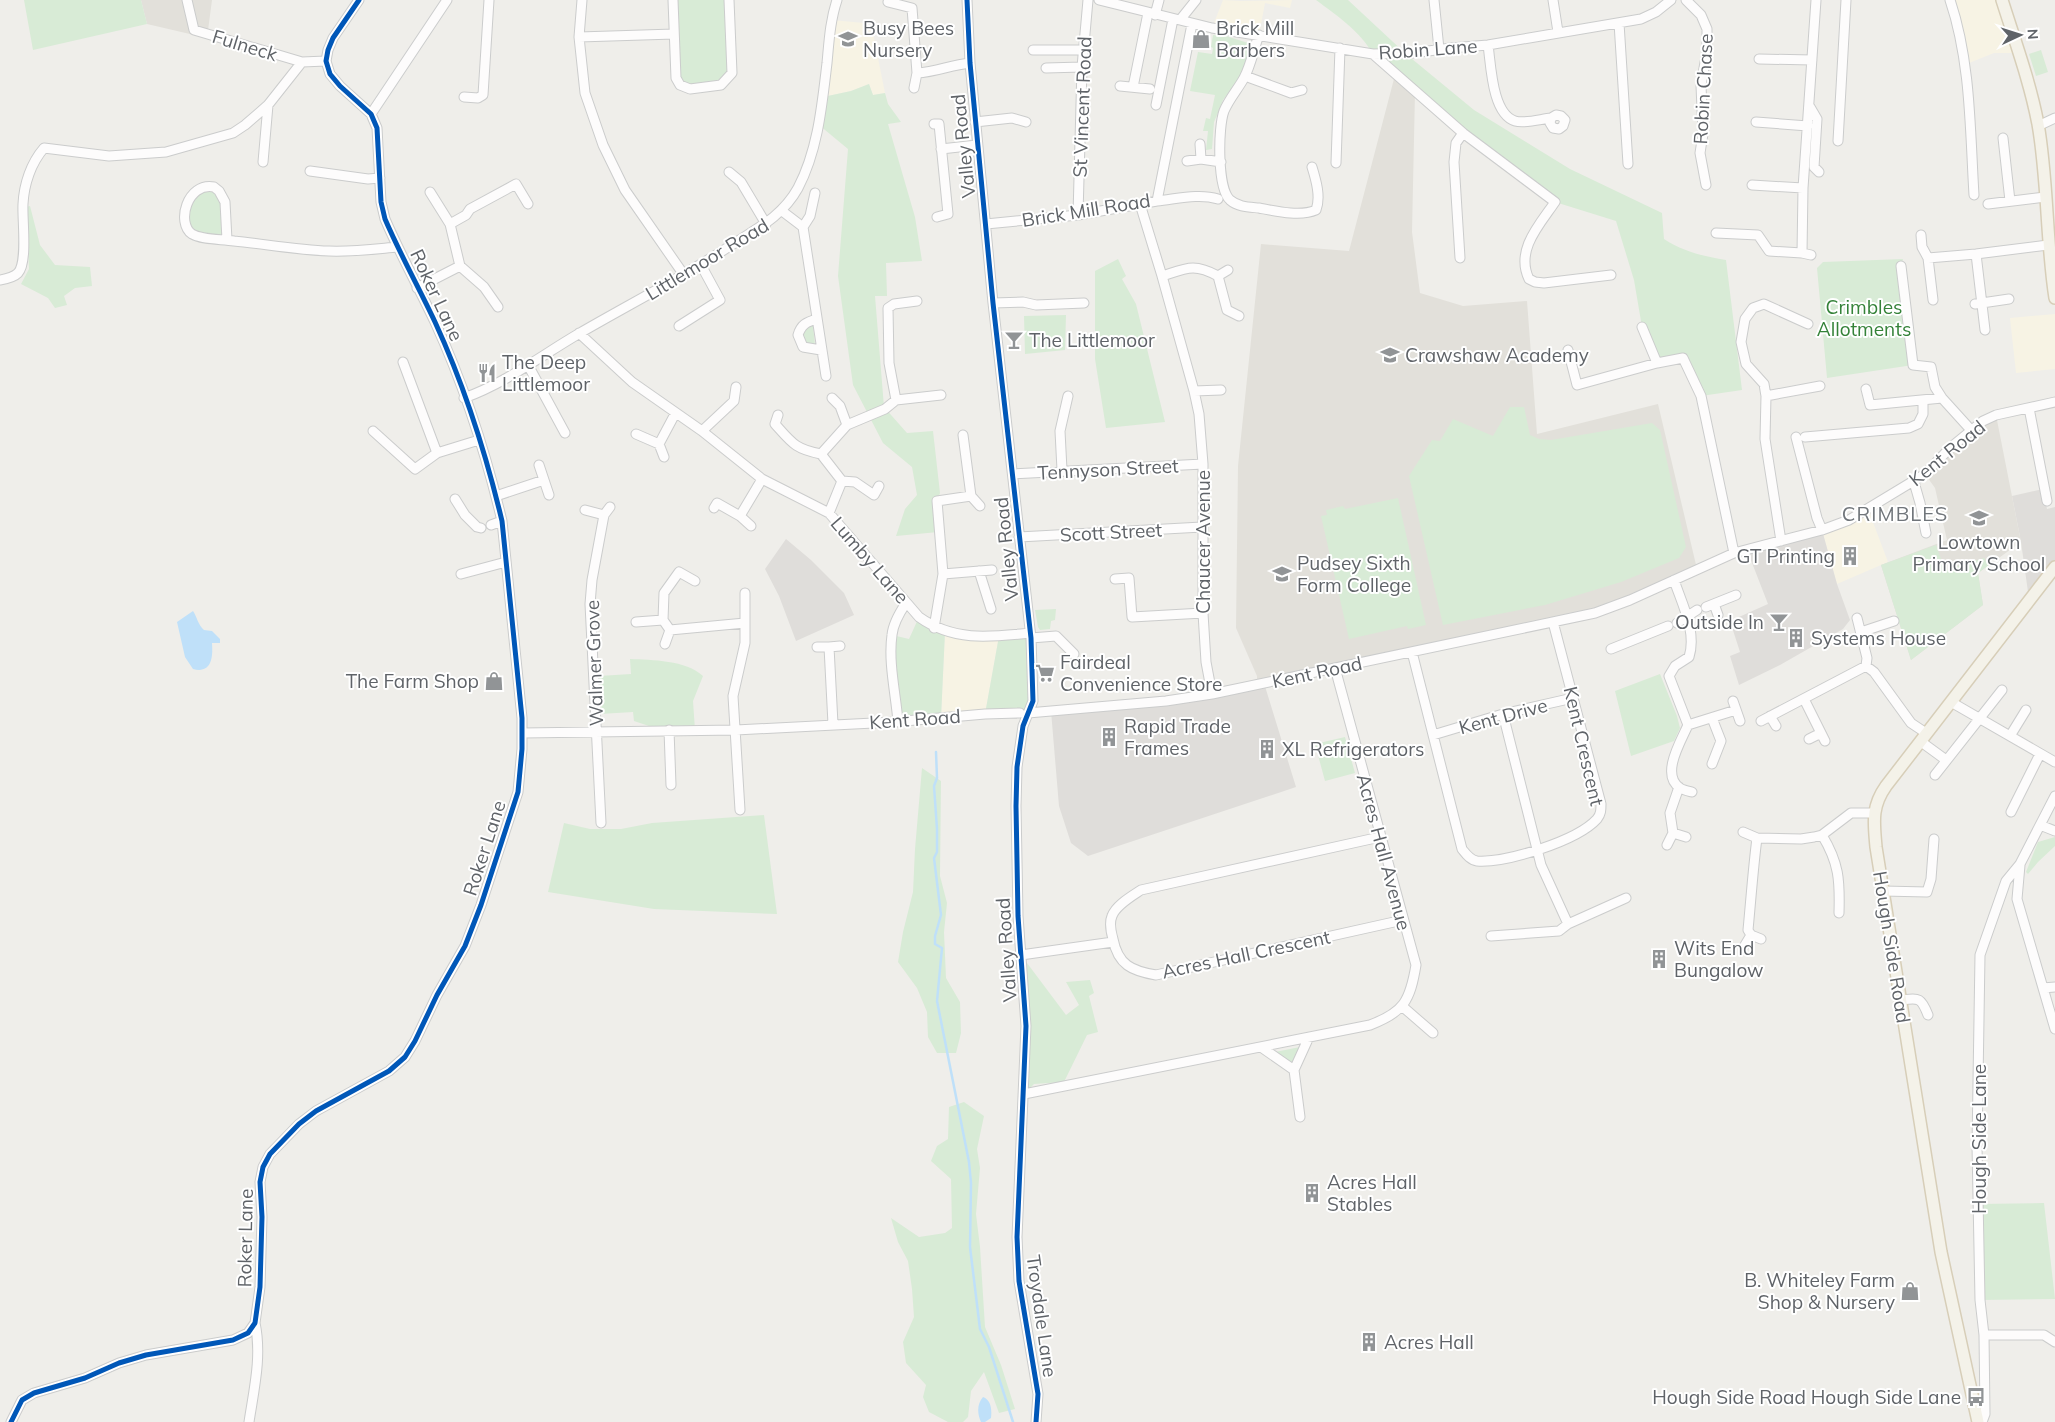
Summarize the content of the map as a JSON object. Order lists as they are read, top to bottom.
{
  "streets": {
    "main road": ["Hough Side Road"],
    "street": [
      "Fulneck",
      "Robin Lane",
      "Robin Chase",
      "St Vincent Road",
      "Valley Road",
      "Brick Mill Road",
      "Littlemoor Road",
      "Roker Lane",
      "Kent Road",
      "Tennyson Street",
      "Scott Street",
      "Chaucer Avenue",
      "Lumby Lane",
      "Walmer Grove",
      "Kent Drive",
      "Kent Crescent",
      "Acres Hall Avenue",
      "Acres Hall Crescent",
      "Hough Side Lane",
      "Troydale Lane"
    ]
  },
  "crossings": [
    ["Robin Lane", "Brick Mill Road"],
    ["St Vincent Road", "Brick Mill Road"],
    ["Valley Road", "Brick Mill Road"],
    ["Valley Road", "Kent Road"],
    ["Valley Road", "Tennyson Street"],
    ["Valley Road", "Scott Street"],
    ["Valley Road", "Lumby Lane"],
    ["Valley Road", "Troydale Lane"],
    ["Brick Mill Road", "Chaucer Avenue"],
    ["Littlemoor Road", "Roker Lane"],
    ["Littlemoor Road", "Lumby Lane"],
    ["Roker Lane", "Kent Road"],
    ["Kent Road", "Chaucer Avenue"],
    ["Kent Road", "Walmer Grove"],
    ["Kent Road", "Kent Crescent"],
    ["Kent Road", "Acres Hall Avenue"],
    ["Tennyson Street", "Chaucer Avenue"],
    ["Scott Street", "Chaucer Avenue"],
    ["Kent Drive", "Kent Crescent"],
    ["Acres Hall Avenue", "Acres Hall Crescent"]
  ],
  "districts": ["CRIMBLES"],
  "parks": ["Crimbles Allotments"],
  "places": {
    "school or university": [
      "Busy Bees Nursery",
      "Crawshaw Academy",
      "Lowtown Primary School",
      "Pudsey Sixth Form College"
    ],
    "shop": ["Brick Mill Barbers", "The Farm Shop", "B. Whiteley Farm Shop & Nursery"],
    "bar": ["The Littlemoor", "Outside In"],
    "restaurant": ["The Deep Littlemoor"],
    "building": [
      "GT Printing",
      "Systems House",
      "Rapid Trade Frames",
      "XL Refrigerators",
      "Wits End Bungalow",
      "Acres Hall Stables",
      "Acres Hall"
    ],
    "supermarket": ["Fairdeal Convenience Store"],
    "bus stop": ["Hough Side Road Hough Side Lane"]
  },
  "north": "right"
}
